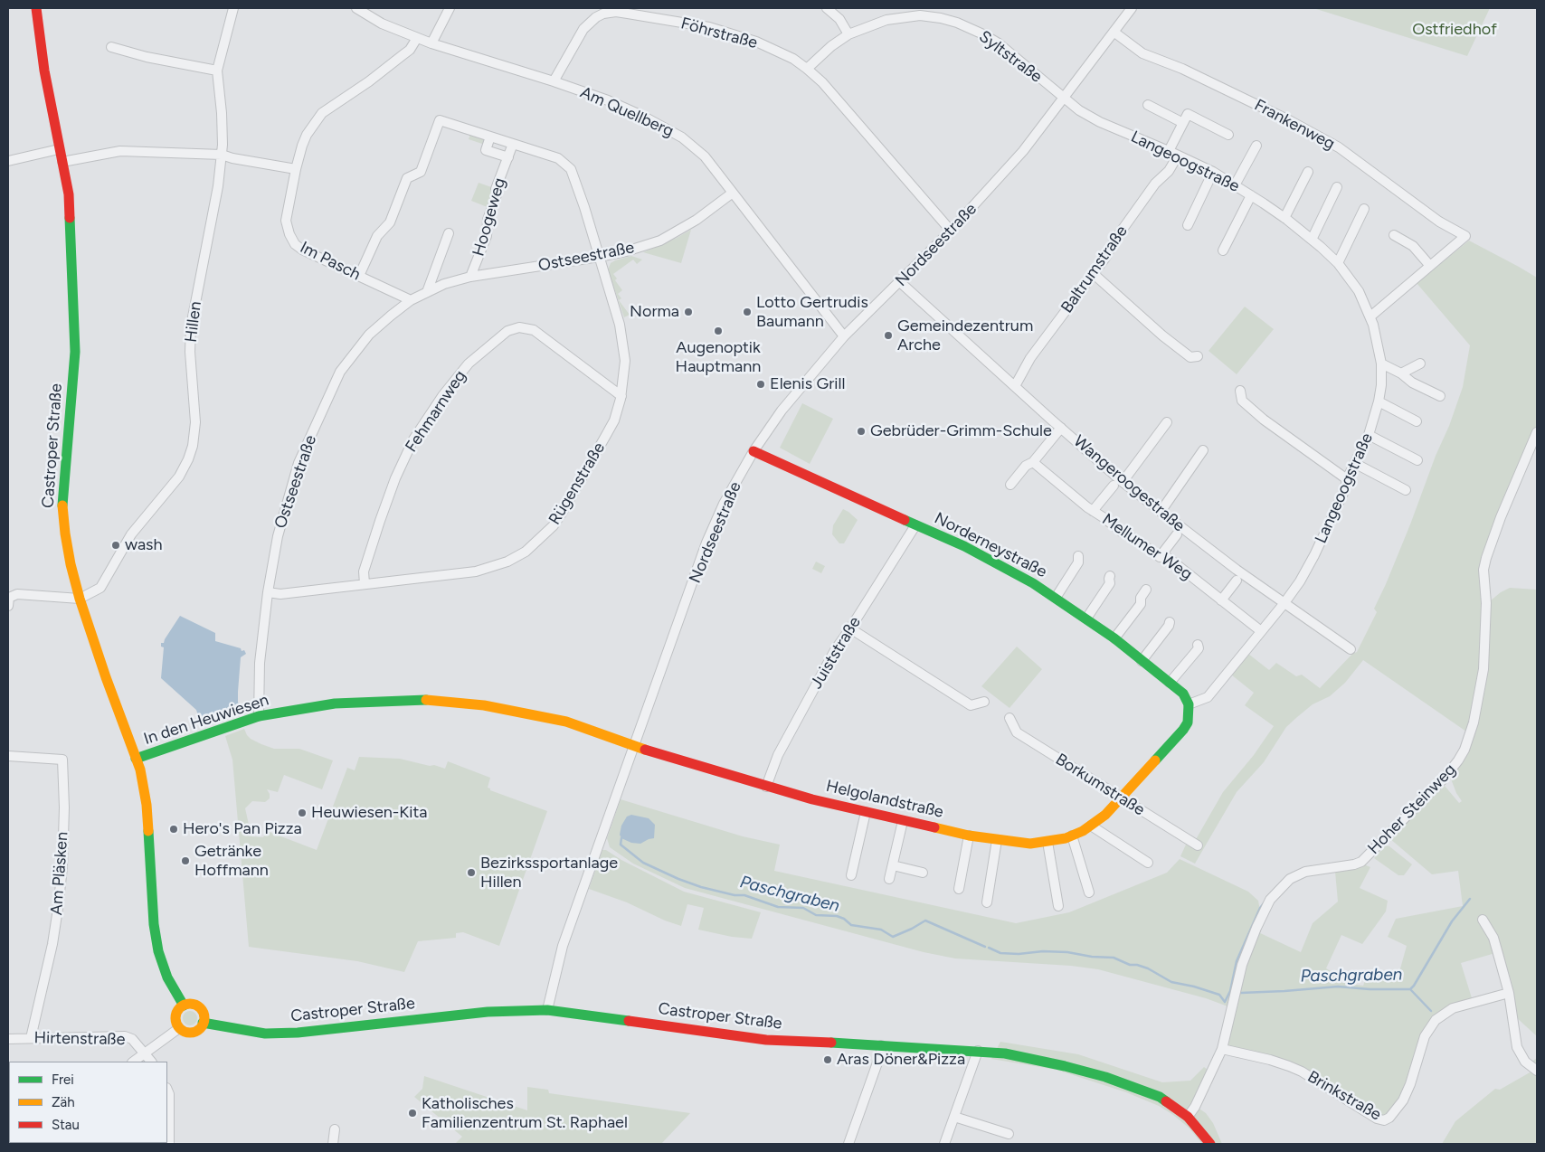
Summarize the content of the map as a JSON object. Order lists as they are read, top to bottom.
{
  "streets": {
    "main road": [
      "Castroper Straße",
      "Norderneystraße",
      "In den Heuwiesen",
      "Helgolandstraße"
    ],
    "street": [
      "Föhrstraße",
      "Syltstraße",
      "Am Quellberg",
      "Frankenweg",
      "Langeoogstraße",
      "Hoogeweg",
      "Nordseestraße",
      "Ostseestraße",
      "Im Pasch",
      "Baltrumstraße",
      "Hillen",
      "Fehmarnweg",
      "Rügenstraße",
      "Wangeroogestraße",
      "Mellumer Weg",
      "Juiststraße",
      "Borkumstraße",
      "Hoher Steinweg",
      "Am Pläsken",
      "Hirtenstraße",
      "Brinkstraße"
    ]
  },
  "crossings": [
    ["Föhrstraße", "Syltstraße"],
    ["Föhrstraße", "Am Quellberg"],
    ["Föhrstraße", "Nordseestraße"],
    ["Syltstraße", "Langeoogstraße"],
    ["Syltstraße", "Nordseestraße"],
    ["Am Quellberg", "Nordseestraße"],
    ["Am Quellberg", "Ostseestraße"],
    ["Am Quellberg", "Im Pasch"],
    ["Frankenweg", "Nordseestraße"],
    ["Langeoogstraße", "Nordseestraße"],
    ["Langeoogstraße", "Baltrumstraße"],
    ["Langeoogstraße", "Wangeroogestraße"],
    ["Hoogeweg", "Ostseestraße"],
    ["Hoogeweg", "Rügenstraße"],
    ["Nordseestraße", "Castroper Straße"],
    ["Nordseestraße", "Wangeroogestraße"],
    ["Nordseestraße", "Norderneystraße"],
    ["Nordseestraße", "In den Heuwiesen"],
    ["Nordseestraße", "Helgolandstraße"],
    ["Ostseestraße", "Im Pasch"],
    ["Ostseestraße", "Rügenstraße"],
    ["Ostseestraße", "In den Heuwiesen"],
    ["Im Pasch", "Rügenstraße"],
    ["Baltrumstraße", "Wangeroogestraße"],
    ["Hillen", "Castroper Straße"],
    ["Fehmarnweg", "Rügenstraße"],
    ["Castroper Straße", "In den Heuwiesen"],
    ["Castroper Straße", "Hoher Steinweg"],
    ["Norderneystraße", "Juiststraße"],
    ["Juiststraße", "Helgolandstraße"],
    ["In den Heuwiesen", "Helgolandstraße"],
    ["Borkumstraße", "Helgolandstraße"],
    ["Hoher Steinweg", "Brinkstraße"],
    ["Am Pläsken", "Hirtenstraße"]
  ],
  "water": ["Paschgraben"],
  "parks": ["Ostfriedhof"],
  "places": [
    "Norma",
    "Lotto Gertrudis Baumann",
    "Augenoptik Hauptmann",
    "Gemeindezentrum Arche",
    "Elenis Grill",
    "Gebrüder-Grimm-Schule",
    "wash",
    "Heuwiesen-Kita",
    "Hero's Pan Pizza",
    "Getränke Hoffmann",
    "Bezirkssportanlage Hillen",
    "Aras Döner&Pizza",
    "Katholisches Familienzentrum St. Raphael"
  ],
  "legend": ["Frei", "Zäh", "Stau"]
}
